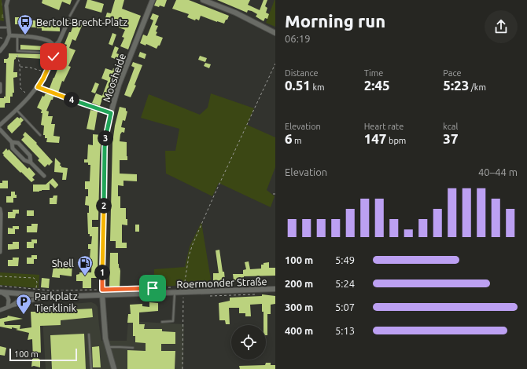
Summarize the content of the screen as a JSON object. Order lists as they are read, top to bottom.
{
  "streets": {
    "street": ["Moosheide", "Roermonder Straße"]
  },
  "crossings": [
    ["Moosheide", "Roermonder Straße"]
  ],
  "places": {
    "bus stop": ["Bertolt-Brecht-Platz"],
    "fuel station": ["Shell"],
    "parking": ["Parkplatz Tierklinik"]
  },
  "scale_bar": "100 m",
  "page": {
    "heading": ["Morning run", "06:19"],
    "stats": [
      ["Distance", "0.51 km"],
      ["Time", "2:45"],
      ["Pace", "5:23 /km"],
      ["Elevation", "6 m"],
      ["Heart rate", "147 bpm"],
      ["kcal", "37"]
    ],
    "pins": [
      "4",
      "3",
      "2",
      "1"
    ],
    "chart": ["Elevation", "40–44 m"],
    "list": [
      {
        "name": "100 m",
        "note": "5:49"
      },
      {
        "name": "200 m",
        "note": "5:24"
      },
      {
        "name": "300 m",
        "note": "5:07"
      },
      {
        "name": "400 m",
        "note": "5:13"
      }
    ],
    "scale": "100 m"
  }
}
